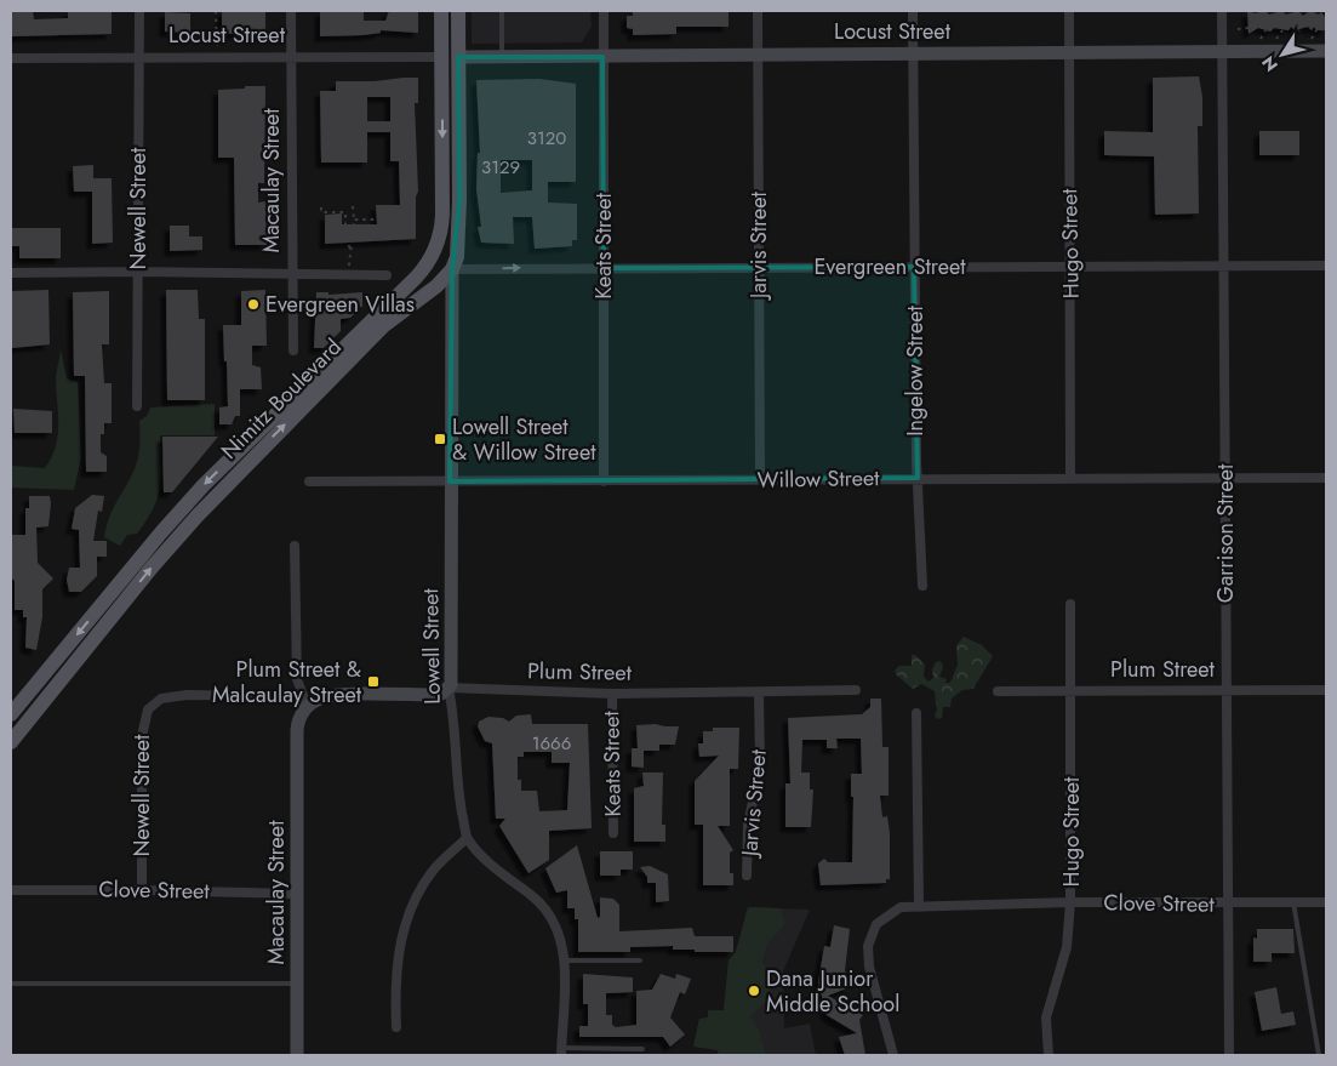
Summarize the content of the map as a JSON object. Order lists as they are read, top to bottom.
{
  "streets": {
    "main road": ["Nimitz Boulevard"],
    "street": [
      "Locust Street",
      "Macaulay Street",
      "Newell Street",
      "Hugo Street",
      "Jarvis Street",
      "Keats Street",
      "Evergreen Street",
      "Ingelow Street",
      "Willow Street",
      "Garrison Street",
      "Lowell Street",
      "Plum Street",
      "Clove Street"
    ]
  },
  "crossings": [
    ["Locust Street", "Macaulay Street"],
    ["Locust Street", "Newell Street"],
    ["Locust Street", "Hugo Street"],
    ["Locust Street", "Jarvis Street"],
    ["Locust Street", "Keats Street"],
    ["Locust Street", "Ingelow Street"],
    ["Locust Street", "Nimitz Boulevard"],
    ["Locust Street", "Garrison Street"],
    ["Macaulay Street", "Newell Street"],
    ["Macaulay Street", "Plum Street"],
    ["Macaulay Street", "Clove Street"],
    ["Newell Street", "Plum Street"],
    ["Newell Street", "Clove Street"],
    ["Hugo Street", "Evergreen Street"],
    ["Hugo Street", "Willow Street"],
    ["Hugo Street", "Plum Street"],
    ["Hugo Street", "Clove Street"],
    ["Jarvis Street", "Evergreen Street"],
    ["Jarvis Street", "Willow Street"],
    ["Jarvis Street", "Plum Street"],
    ["Keats Street", "Evergreen Street"],
    ["Keats Street", "Willow Street"],
    ["Keats Street", "Plum Street"],
    ["Evergreen Street", "Ingelow Street"],
    ["Evergreen Street", "Nimitz Boulevard"],
    ["Evergreen Street", "Garrison Street"],
    ["Evergreen Street", "Lowell Street"],
    ["Ingelow Street", "Willow Street"],
    ["Nimitz Boulevard", "Lowell Street"],
    ["Willow Street", "Garrison Street"],
    ["Willow Street", "Lowell Street"],
    ["Garrison Street", "Plum Street"],
    ["Garrison Street", "Clove Street"],
    ["Lowell Street", "Plum Street"]
  ],
  "places": {
    "other": ["Evergreen Villas", "Dana Junior Middle School"],
    "transit": ["Lowell Street & Willow Street", "Plum Street & Malcaulay Street"]
  },
  "house_numbers": ["3120", "3129", "1666"],
  "north": "bottom left"
}
